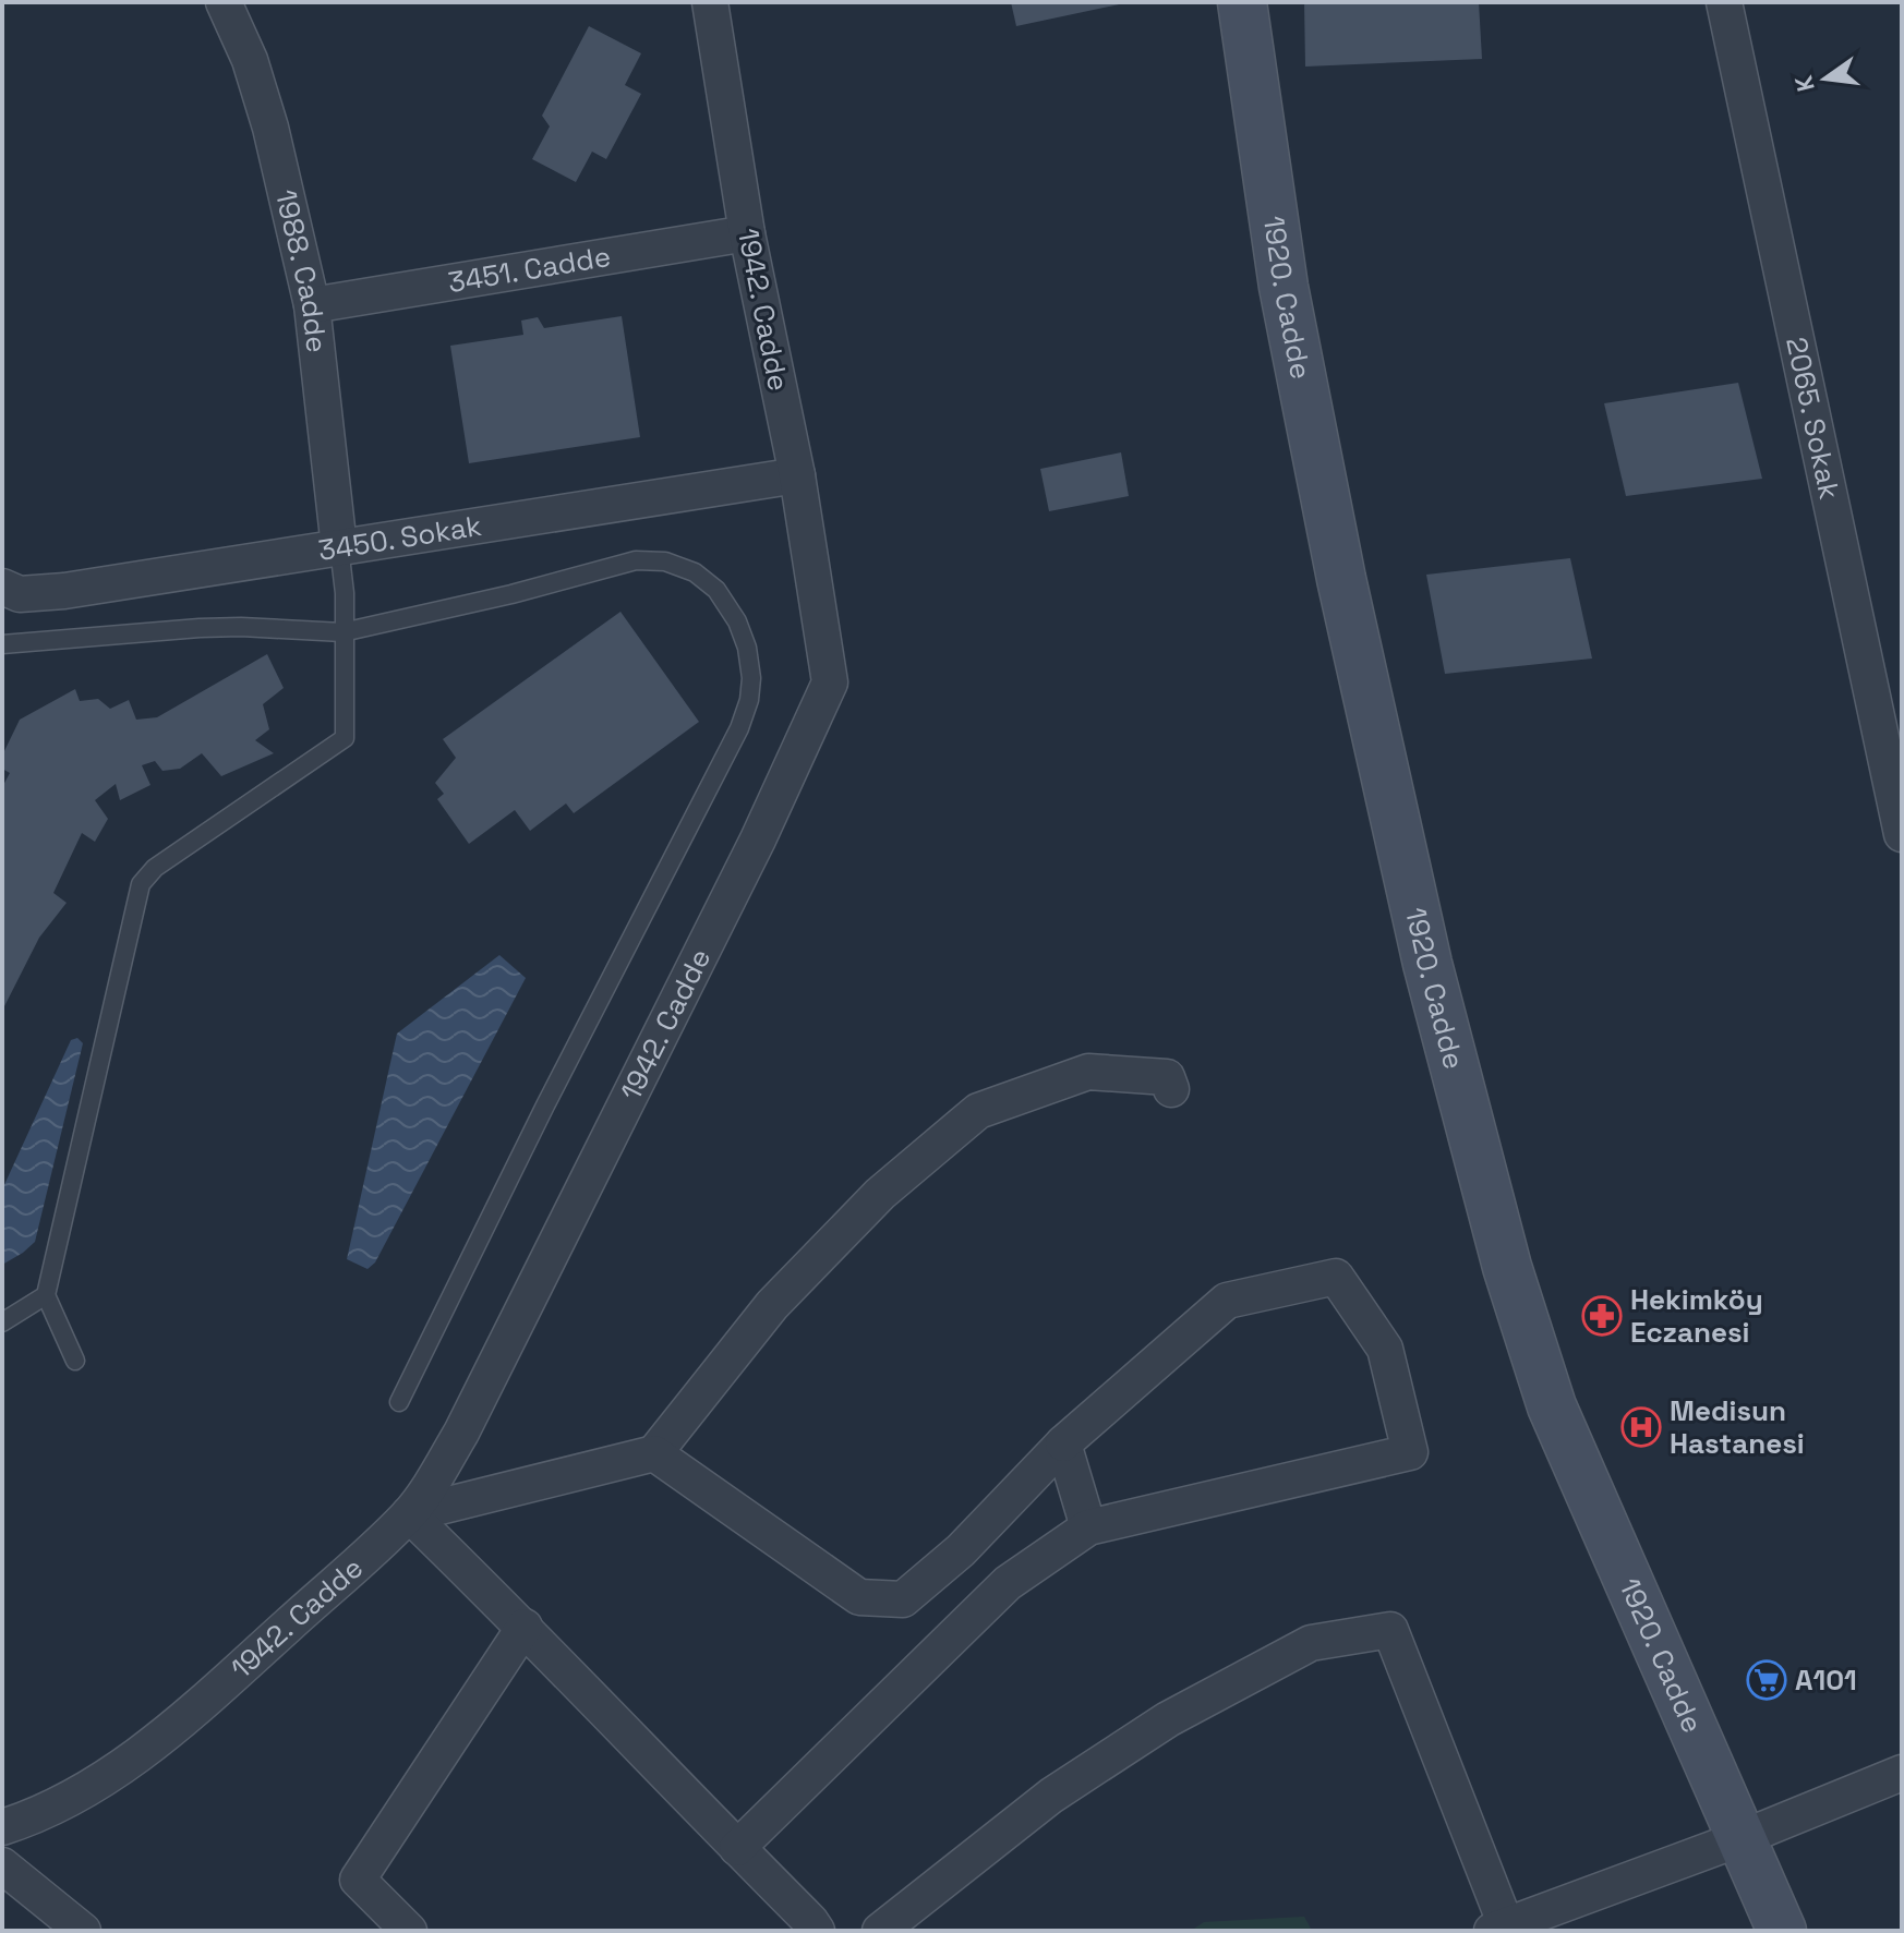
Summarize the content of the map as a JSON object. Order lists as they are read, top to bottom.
{
  "streets": {
    "main road": ["1920. Cadde"],
    "street": [
      "3451. Cadde",
      "1988. Cadde",
      "1942. Cadde",
      "2065. Sokak",
      "3450. Sokak"
    ]
  },
  "crossings": [
    ["3451. Cadde", "1988. Cadde"],
    ["3451. Cadde", "1942. Cadde"],
    ["1988. Cadde", "3450. Sokak"],
    ["1942. Cadde", "3450. Sokak"]
  ],
  "places": {
    "pharmacy": ["Hekimköy Eczanesi"],
    "hospital": ["Medisun Hastanesi"],
    "supermarket": ["A101"]
  },
  "north": "left"
}
